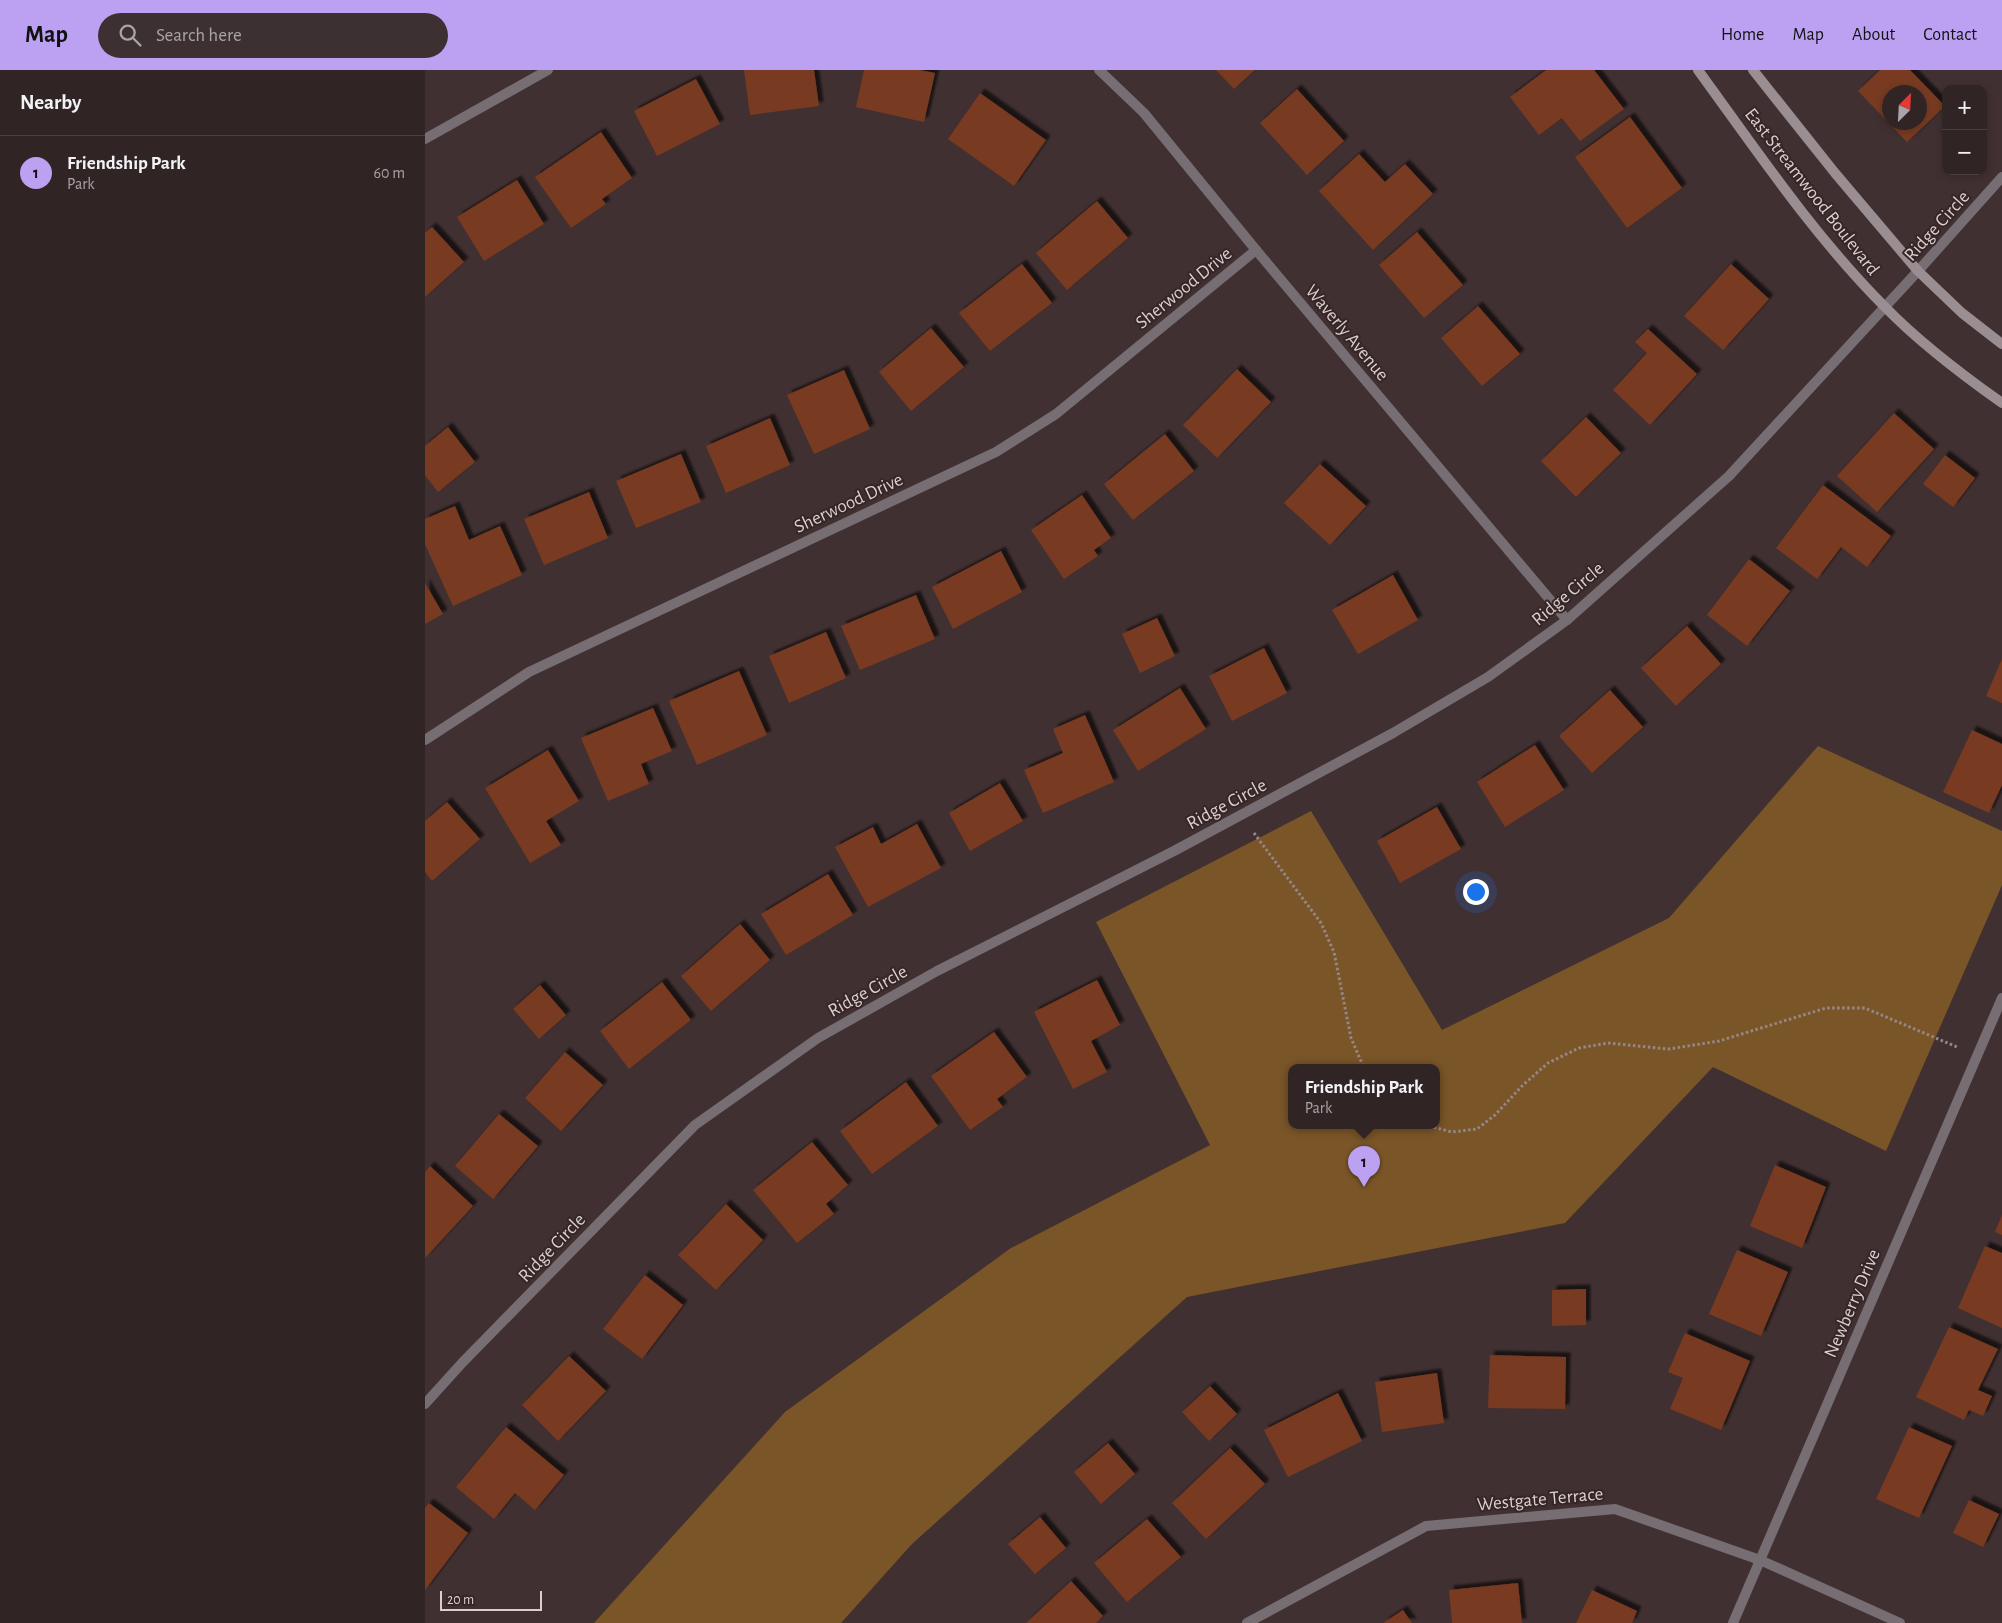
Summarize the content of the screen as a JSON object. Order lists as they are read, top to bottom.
{
  "streets": {
    "street": [
      "East Streamwood Boulevard",
      "Ridge Circle",
      "Sherwood Drive",
      "Waverly Avenue",
      "Newberry Drive",
      "Westgate Terrace"
    ]
  },
  "crossings": [
    ["East Streamwood Boulevard", "Ridge Circle"],
    ["Ridge Circle", "Waverly Avenue"],
    ["Sherwood Drive", "Waverly Avenue"],
    ["Newberry Drive", "Westgate Terrace"]
  ],
  "scale_bar": "20 m",
  "north": "top right",
  "page": {
    "header": "Map",
    "search": "Search here",
    "nav": [
      "Home",
      "Map",
      "About",
      "Contact"
    ],
    "heading": "Nearby",
    "map_buttons": ["+", "−"],
    "list": [
      {
        "mark": "1",
        "name": "Friendship Park",
        "note": "Park",
        "value": "60 m"
      }
    ],
    "popup": ["Friendship Park", "Park"],
    "pins": "1",
    "scale": "20 m"
  }
}
